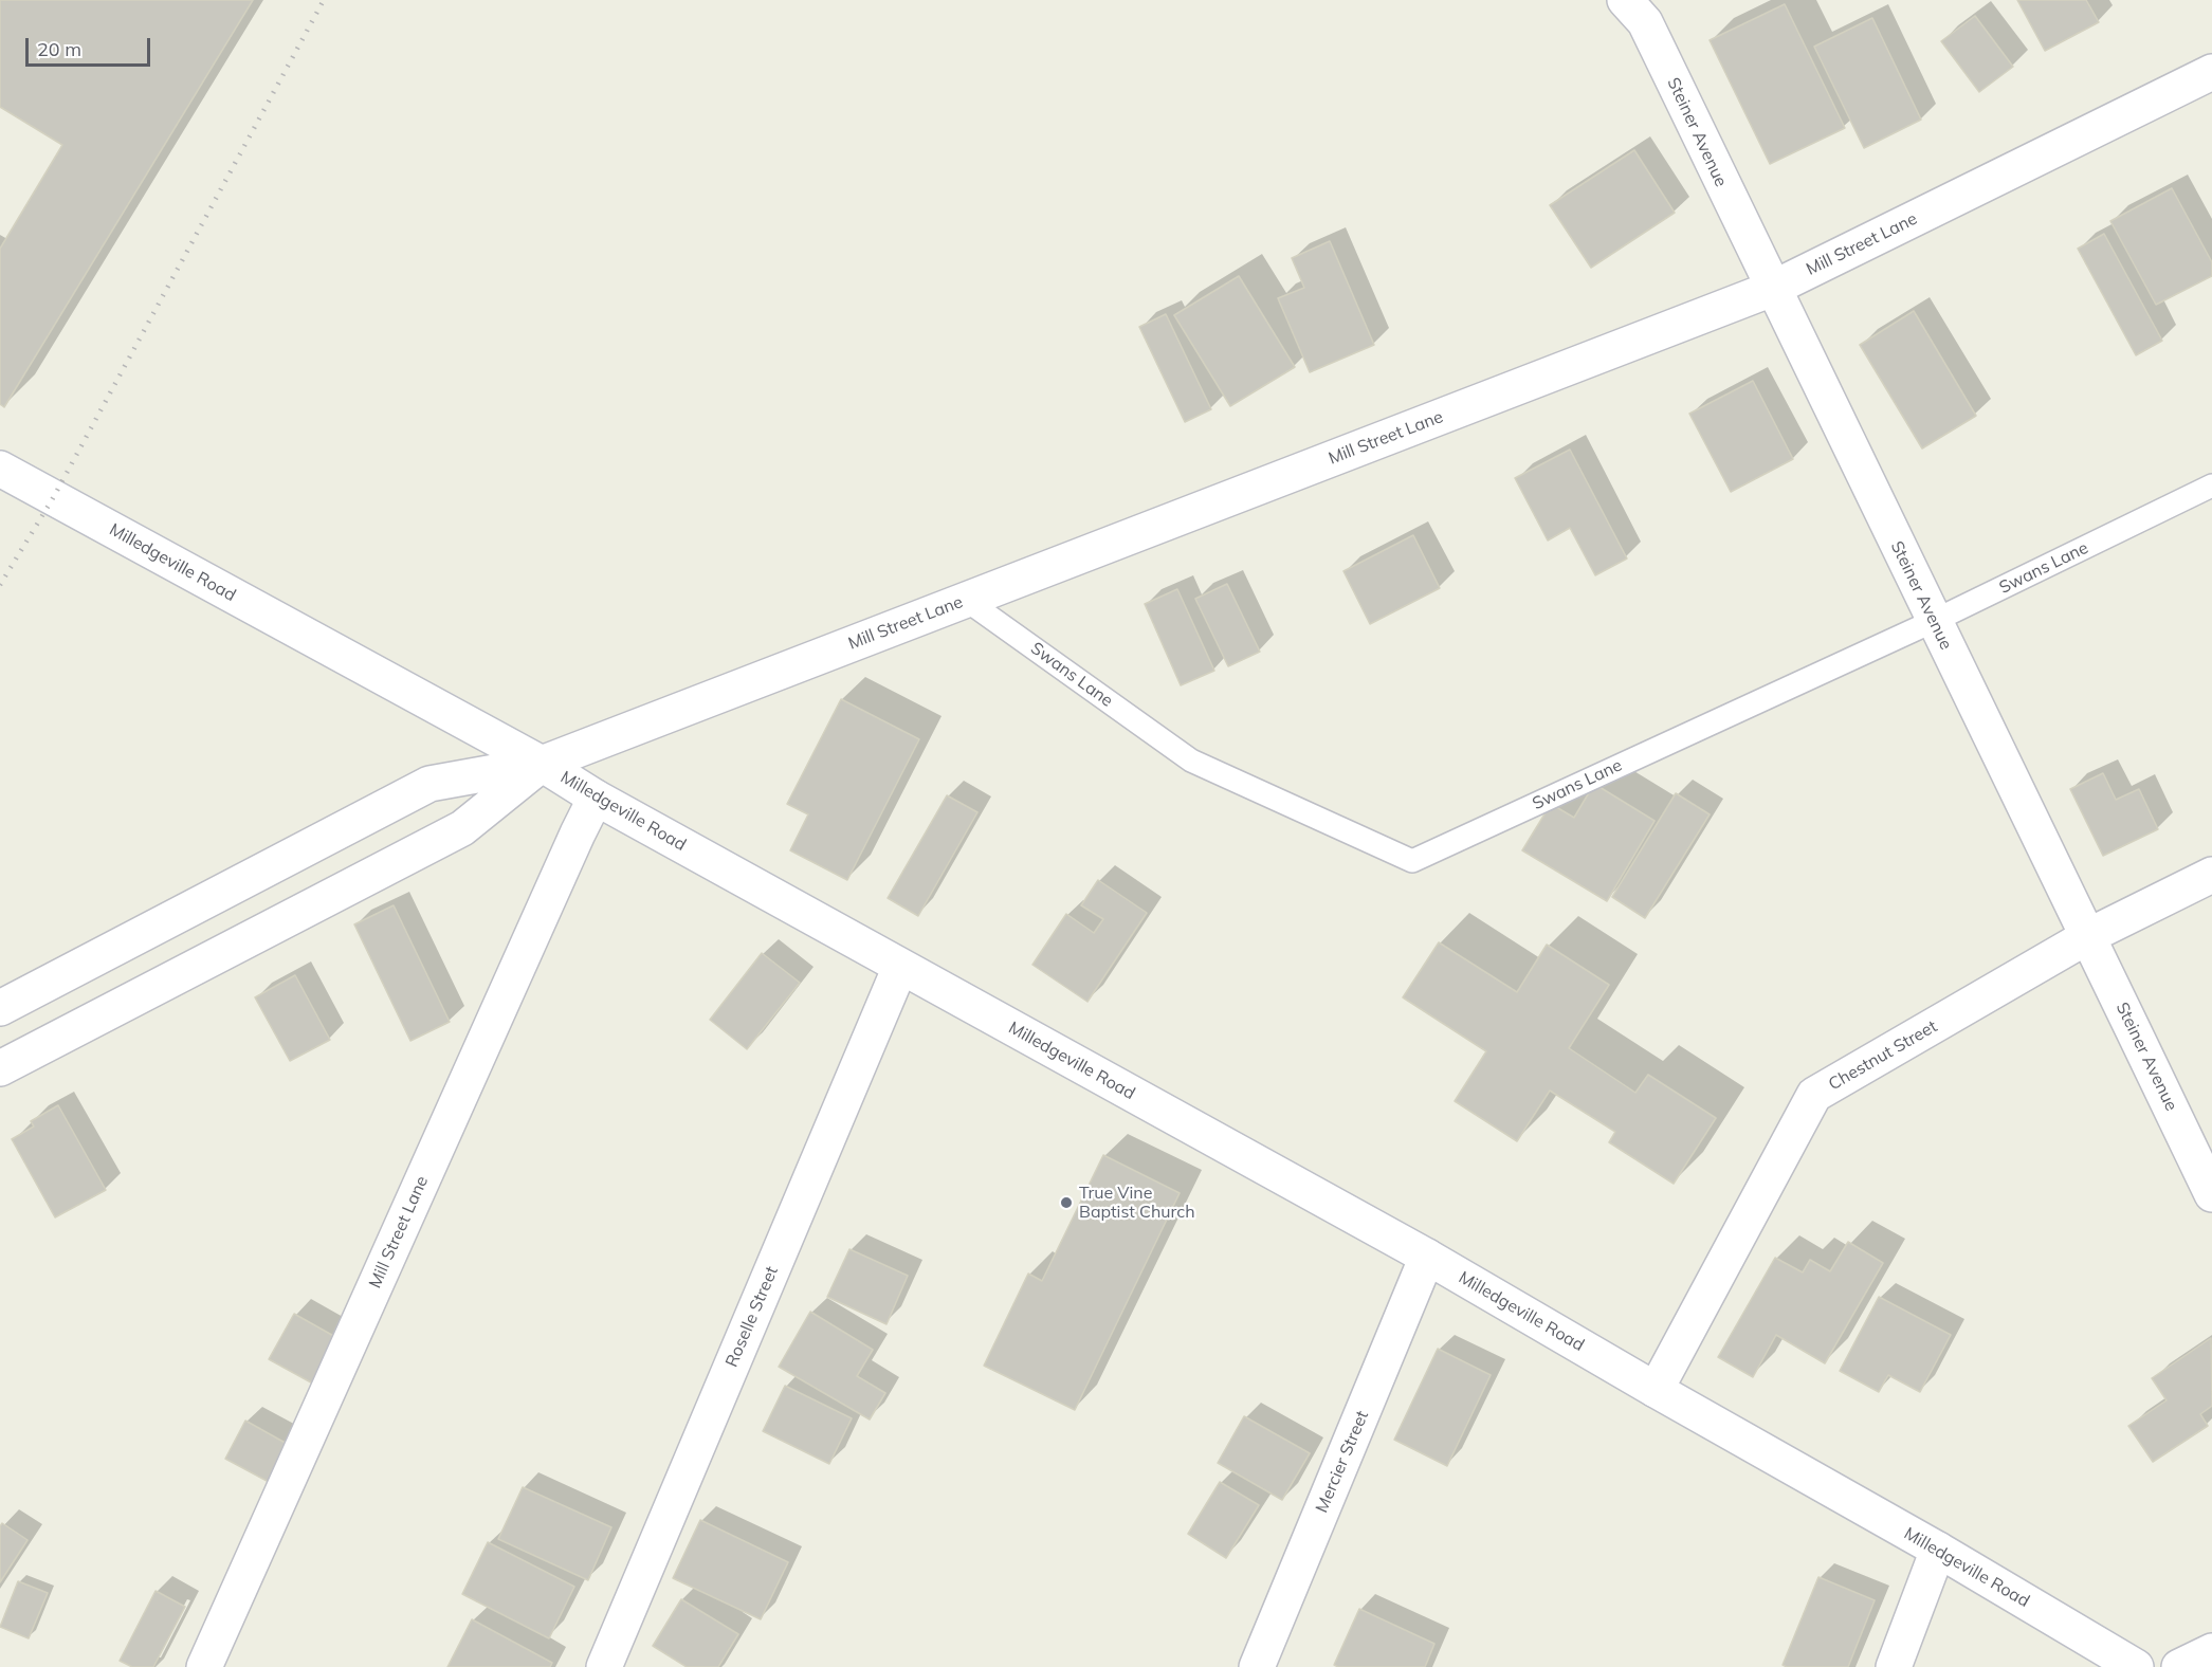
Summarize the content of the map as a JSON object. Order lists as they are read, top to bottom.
{
  "streets": {
    "street": [
      "Steiner Avenue",
      "Mill Street Lane",
      "Milledgeville Road",
      "Chestnut Street",
      "Roselle Street",
      "Mercier Street"
    ],
    "lane": ["Swans Lane"]
  },
  "crossings": [
    ["Steiner Avenue", "Mill Street Lane"],
    ["Steiner Avenue", "Swans Lane"],
    ["Steiner Avenue", "Chestnut Street"],
    ["Mill Street Lane", "Milledgeville Road"],
    ["Mill Street Lane", "Swans Lane"],
    ["Milledgeville Road", "Chestnut Street"],
    ["Milledgeville Road", "Roselle Street"],
    ["Milledgeville Road", "Mercier Street"]
  ],
  "places": ["True Vine Baptist Church"],
  "scale_bar": "20 m"
}
